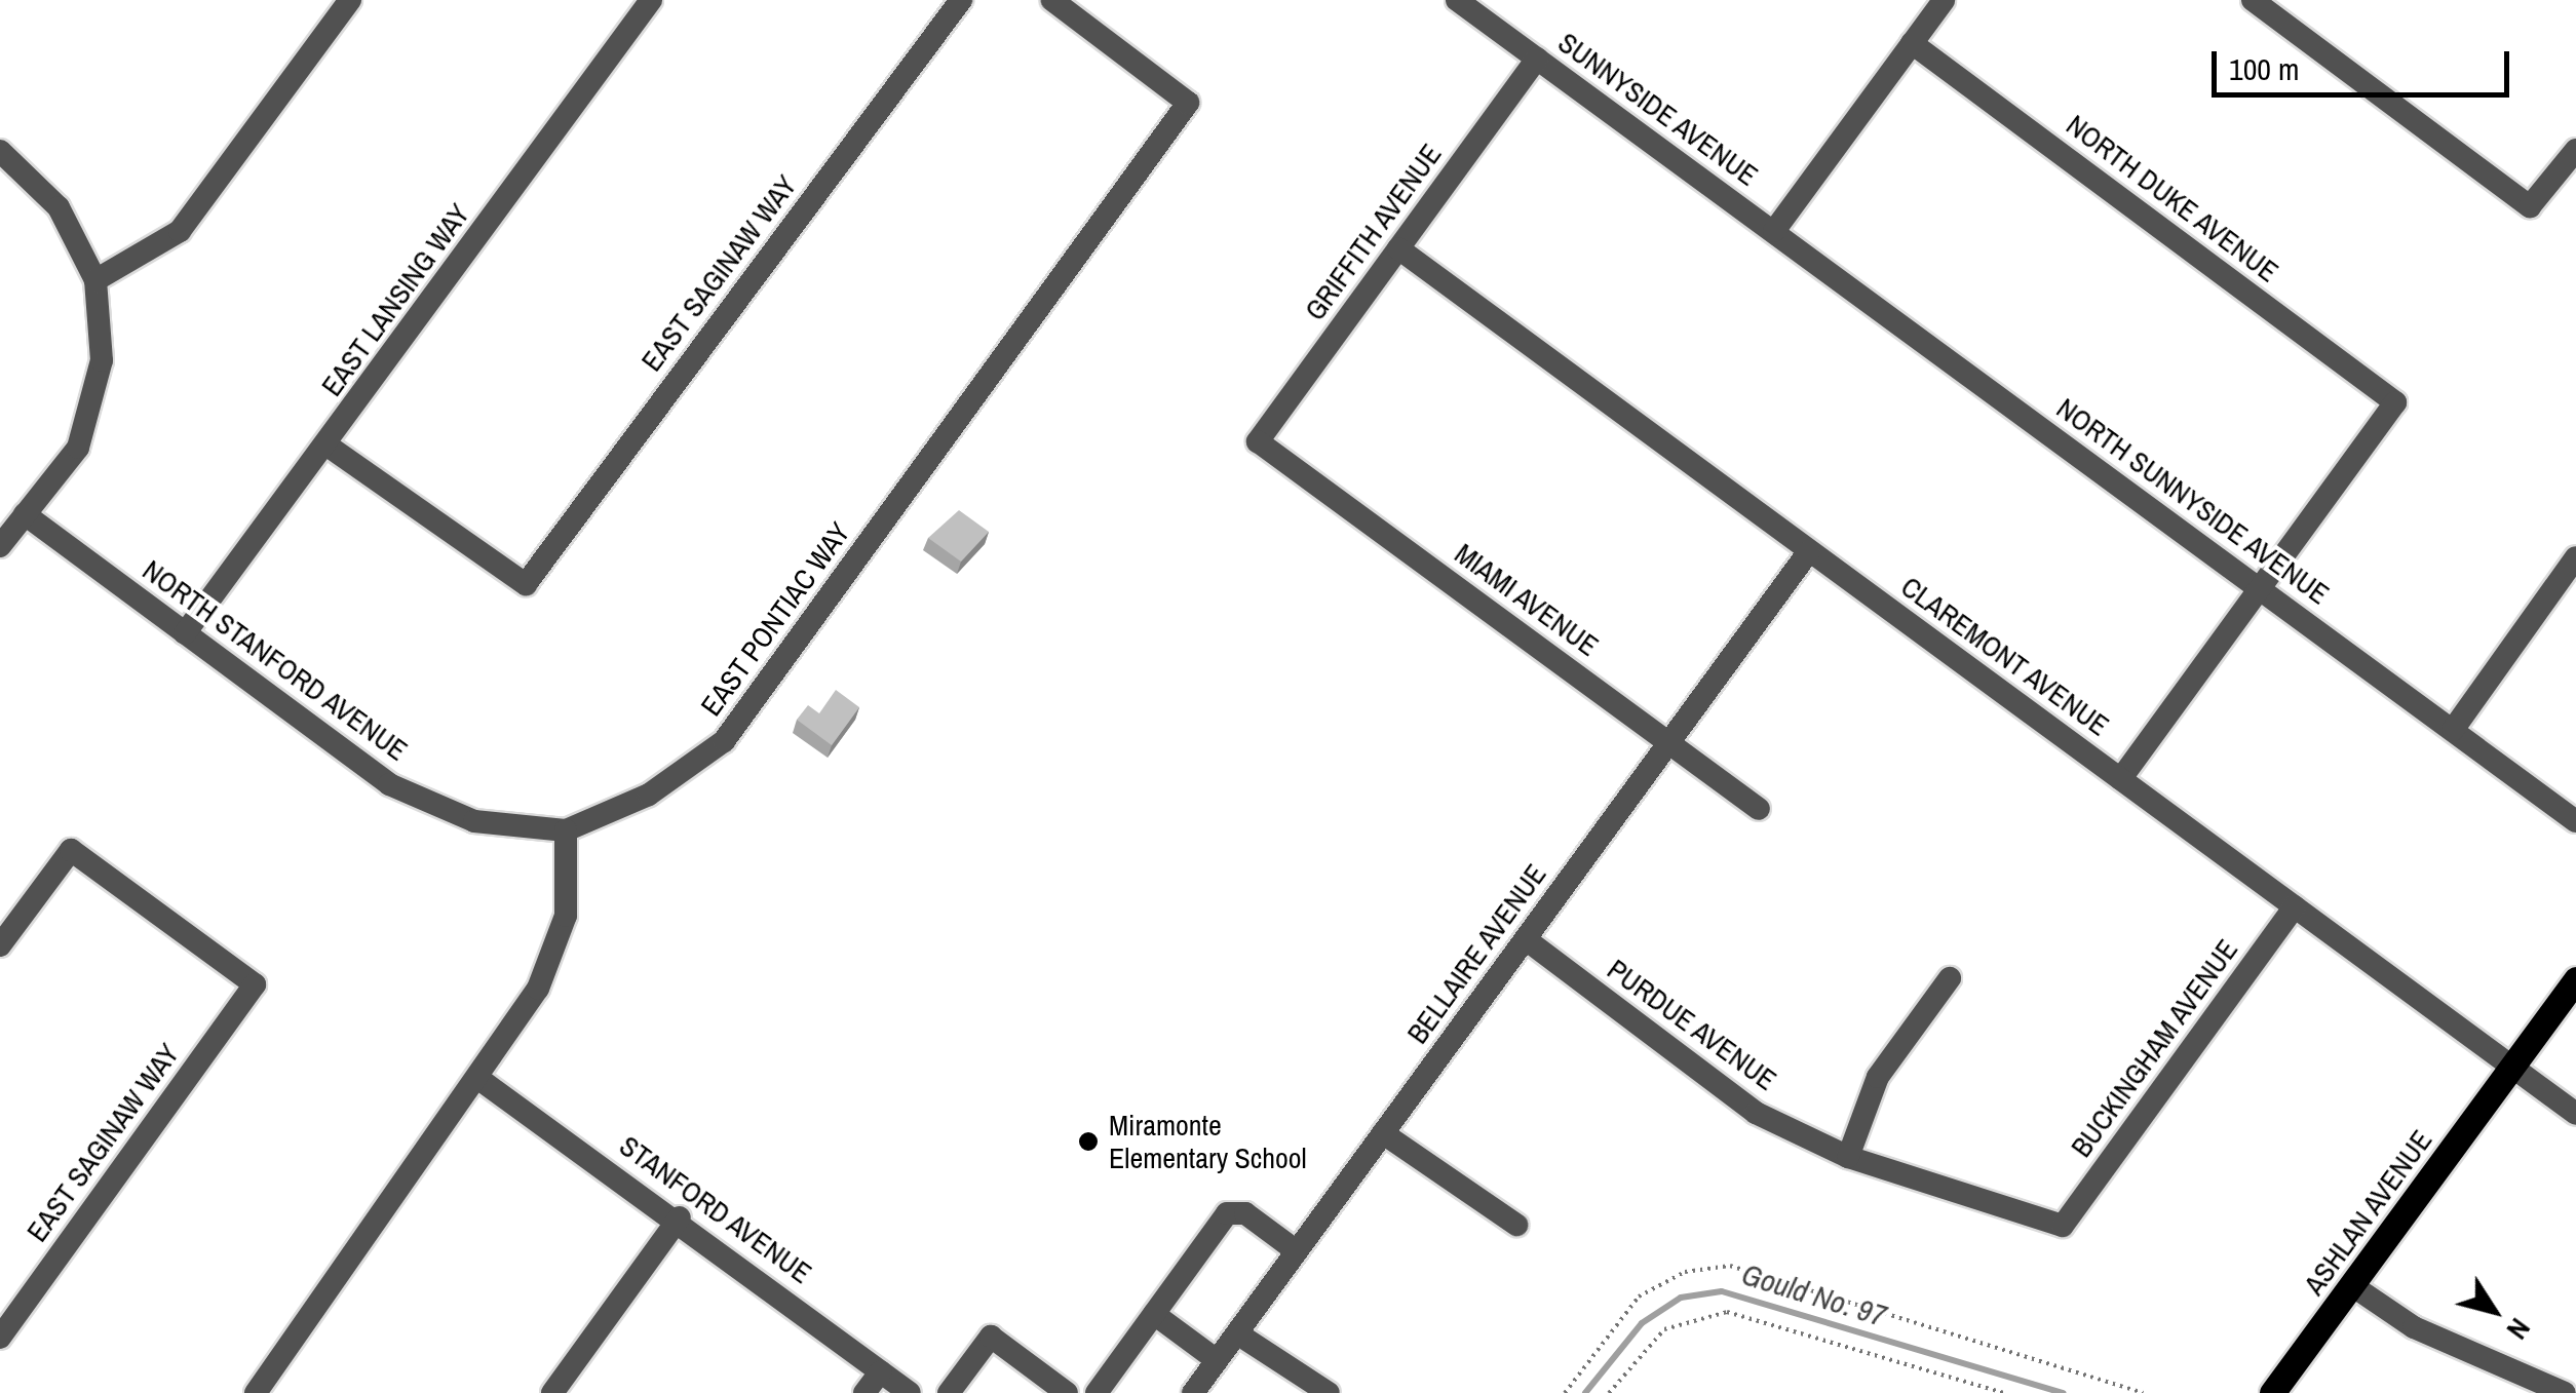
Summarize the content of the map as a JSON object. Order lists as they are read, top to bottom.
{
  "streets": {
    "main road": ["ASHLAN AVENUE"],
    "street": [
      "SUNNYSIDE AVENUE",
      "NORTH DUKE AVENUE",
      "GRIFFITH AVENUE",
      "EAST SAGINAW WAY",
      "EAST LANSING WAY",
      "NORTH SUNNYSIDE AVENUE",
      "MIAMI AVENUE",
      "EAST PONTIAC WAY",
      "CLAREMONT AVENUE",
      "NORTH STANFORD AVENUE",
      "BELLAIRE AVENUE",
      "PURDUE AVENUE",
      "BUCKINGHAM AVENUE",
      "STANFORD AVENUE"
    ]
  },
  "crossings": [
    ["SUNNYSIDE AVENUE", "GRIFFITH AVENUE"],
    ["SUNNYSIDE AVENUE", "NORTH SUNNYSIDE AVENUE"],
    ["NORTH DUKE AVENUE", "NORTH SUNNYSIDE AVENUE"],
    ["GRIFFITH AVENUE", "MIAMI AVENUE"],
    ["GRIFFITH AVENUE", "CLAREMONT AVENUE"],
    ["EAST SAGINAW WAY", "EAST LANSING WAY"],
    ["EAST LANSING WAY", "NORTH STANFORD AVENUE"],
    ["MIAMI AVENUE", "BELLAIRE AVENUE"],
    ["EAST PONTIAC WAY", "NORTH STANFORD AVENUE"],
    ["CLAREMONT AVENUE", "BELLAIRE AVENUE"],
    ["CLAREMONT AVENUE", "BUCKINGHAM AVENUE"],
    ["CLAREMONT AVENUE", "ASHLAN AVENUE"],
    ["BELLAIRE AVENUE", "PURDUE AVENUE"],
    ["PURDUE AVENUE", "BUCKINGHAM AVENUE"]
  ],
  "water": ["Gould No. 97"],
  "places": ["Miramonte Elementary School"],
  "scale_bar": "100 m",
  "north": "bottom right"
}
